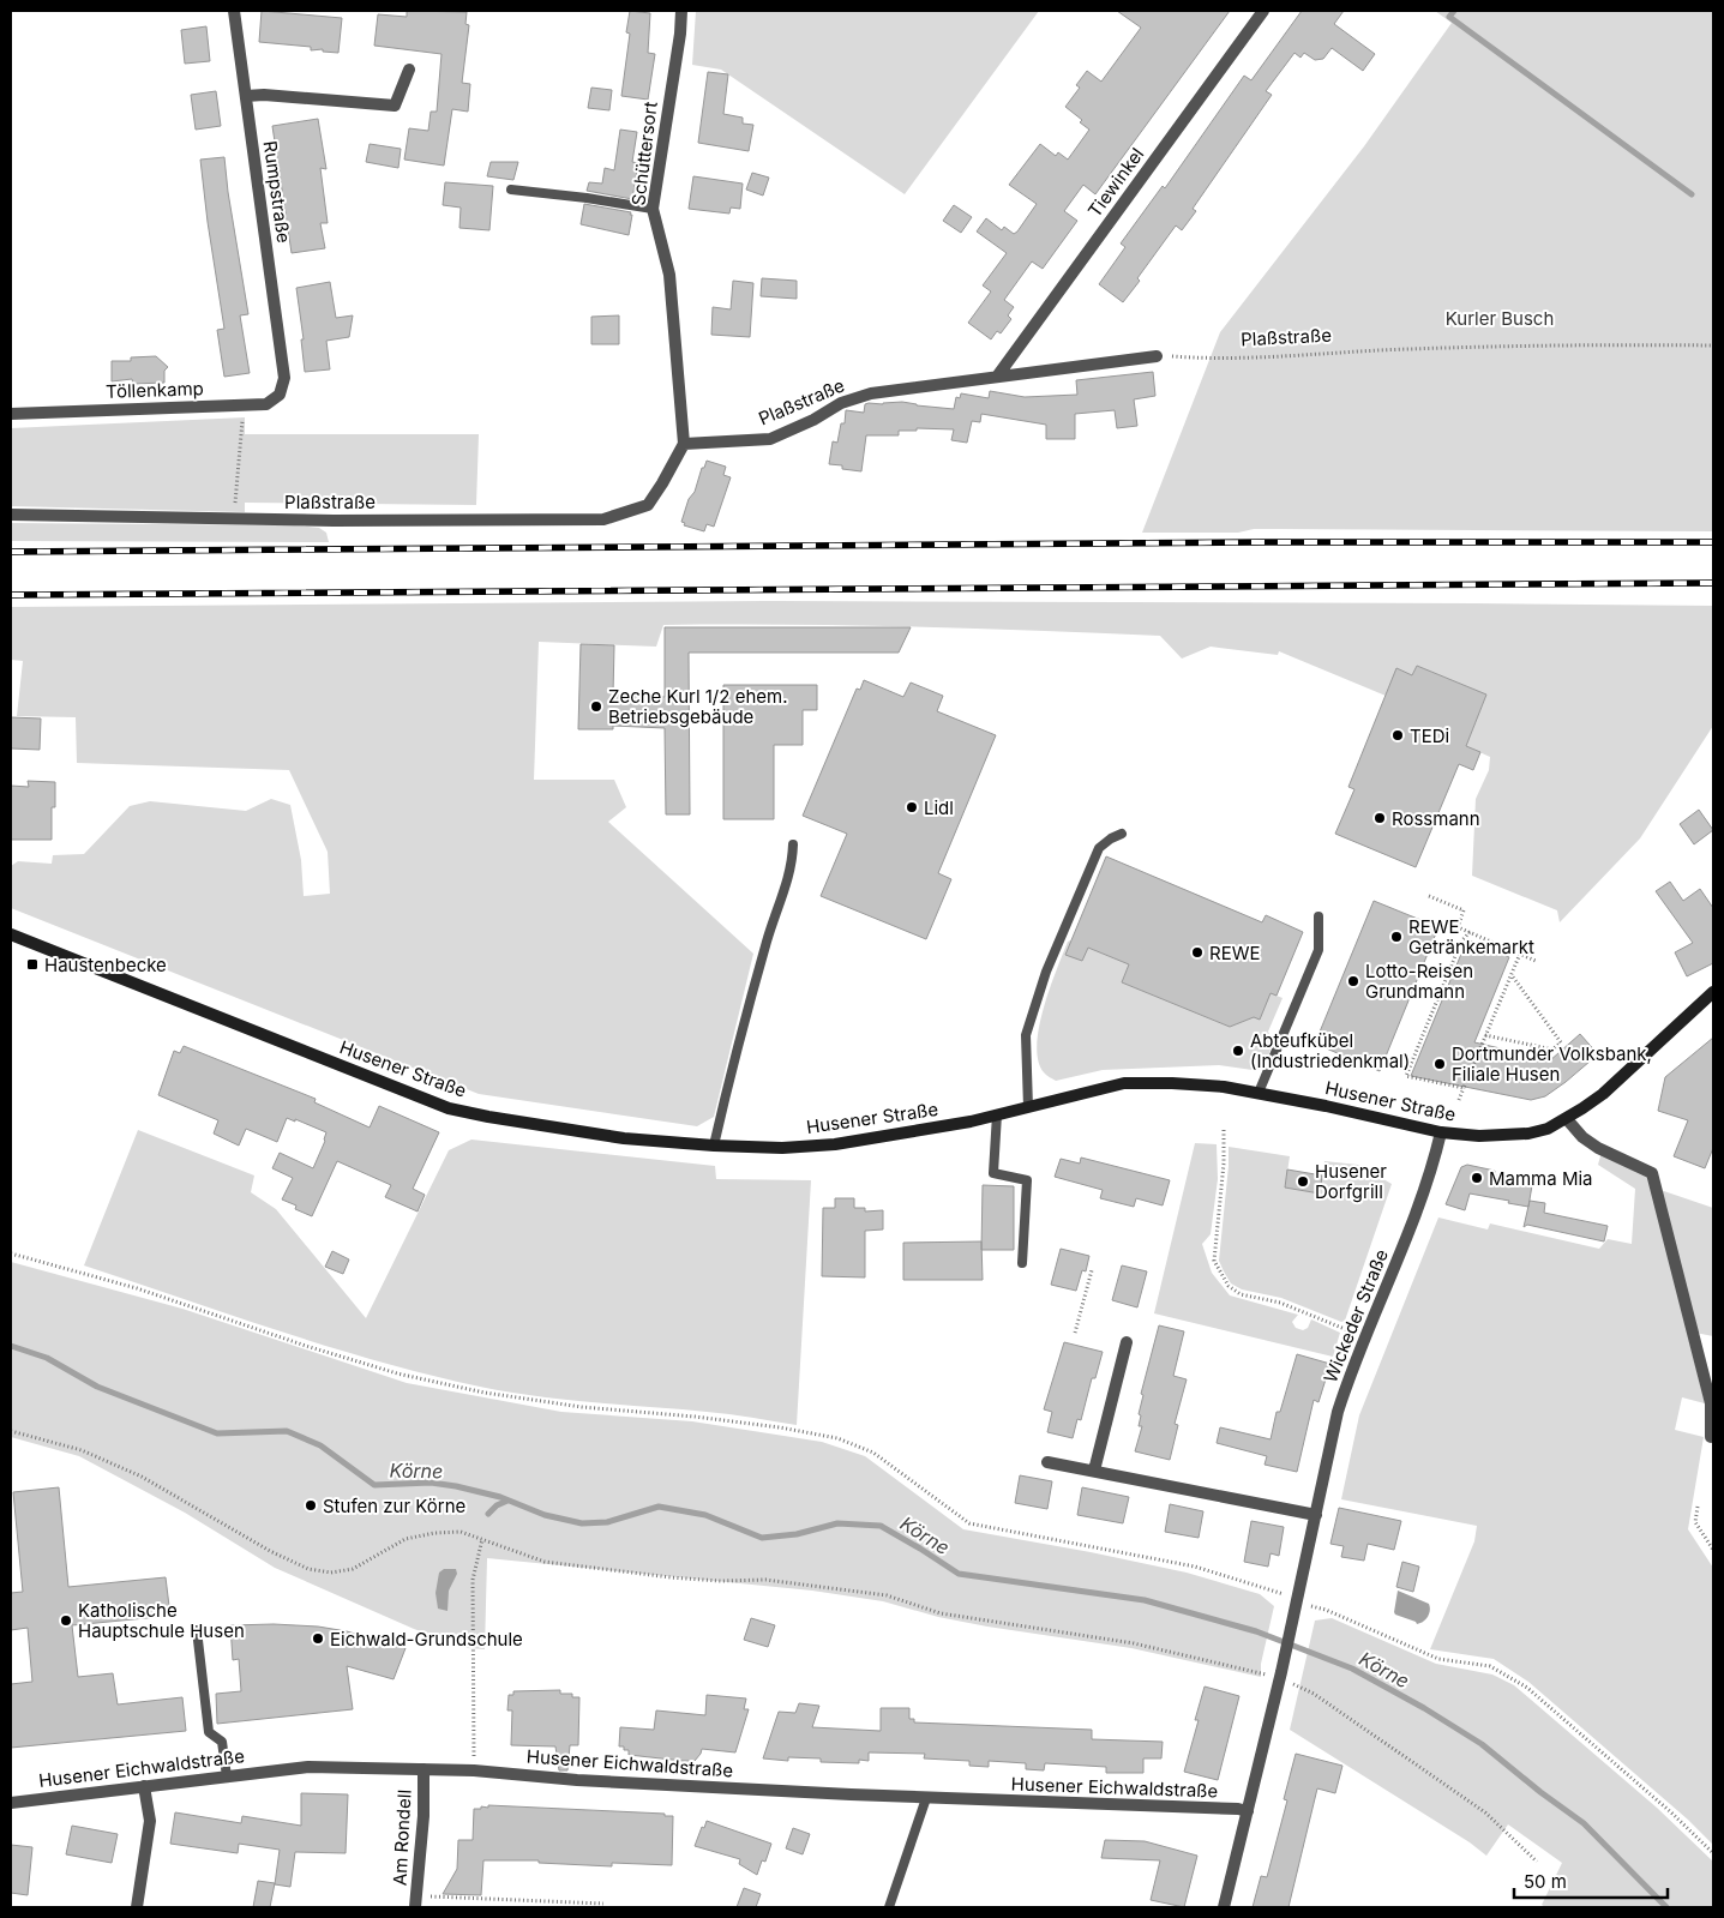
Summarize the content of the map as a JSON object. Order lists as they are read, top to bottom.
{
  "streets": {
    "street": [
      "Schüttersort",
      "Tiewinkel",
      "Rumpstraße",
      "Plaßstraße",
      "Töllenkamp",
      "Husener Straße",
      "Wickeder Straße",
      "Husener Eichwaldstraße",
      "Am Rondell"
    ]
  },
  "crossings": [
    ["Schüttersort", "Plaßstraße"],
    ["Tiewinkel", "Plaßstraße"],
    ["Rumpstraße", "Töllenkamp"],
    ["Husener Straße", "Wickeder Straße"],
    ["Wickeder Straße", "Husener Eichwaldstraße"],
    ["Husener Eichwaldstraße", "Am Rondell"]
  ],
  "water": ["Körne"],
  "parks": ["Kurler Busch"],
  "places": {
    "other": [
      "Zeche Kurl 1/2 ehem. Betriebsgebäude",
      "TEDi",
      "Lidl",
      "Rossmann",
      "REWE Getränkemarkt",
      "REWE",
      "Lotto-Reisen Grundmann",
      "Abteufkübel (Industriedenkmal)",
      "Dortmunder Volksbank, Filiale Husen",
      "Mamma Mia",
      "Husener Dorfgrill",
      "Stufen zur Körne",
      "Katholische Hauptschule Husen",
      "Eichwald-Grundschule"
    ],
    "transit": ["Haustenbecke"]
  },
  "scale_bar": "50 m"
}
